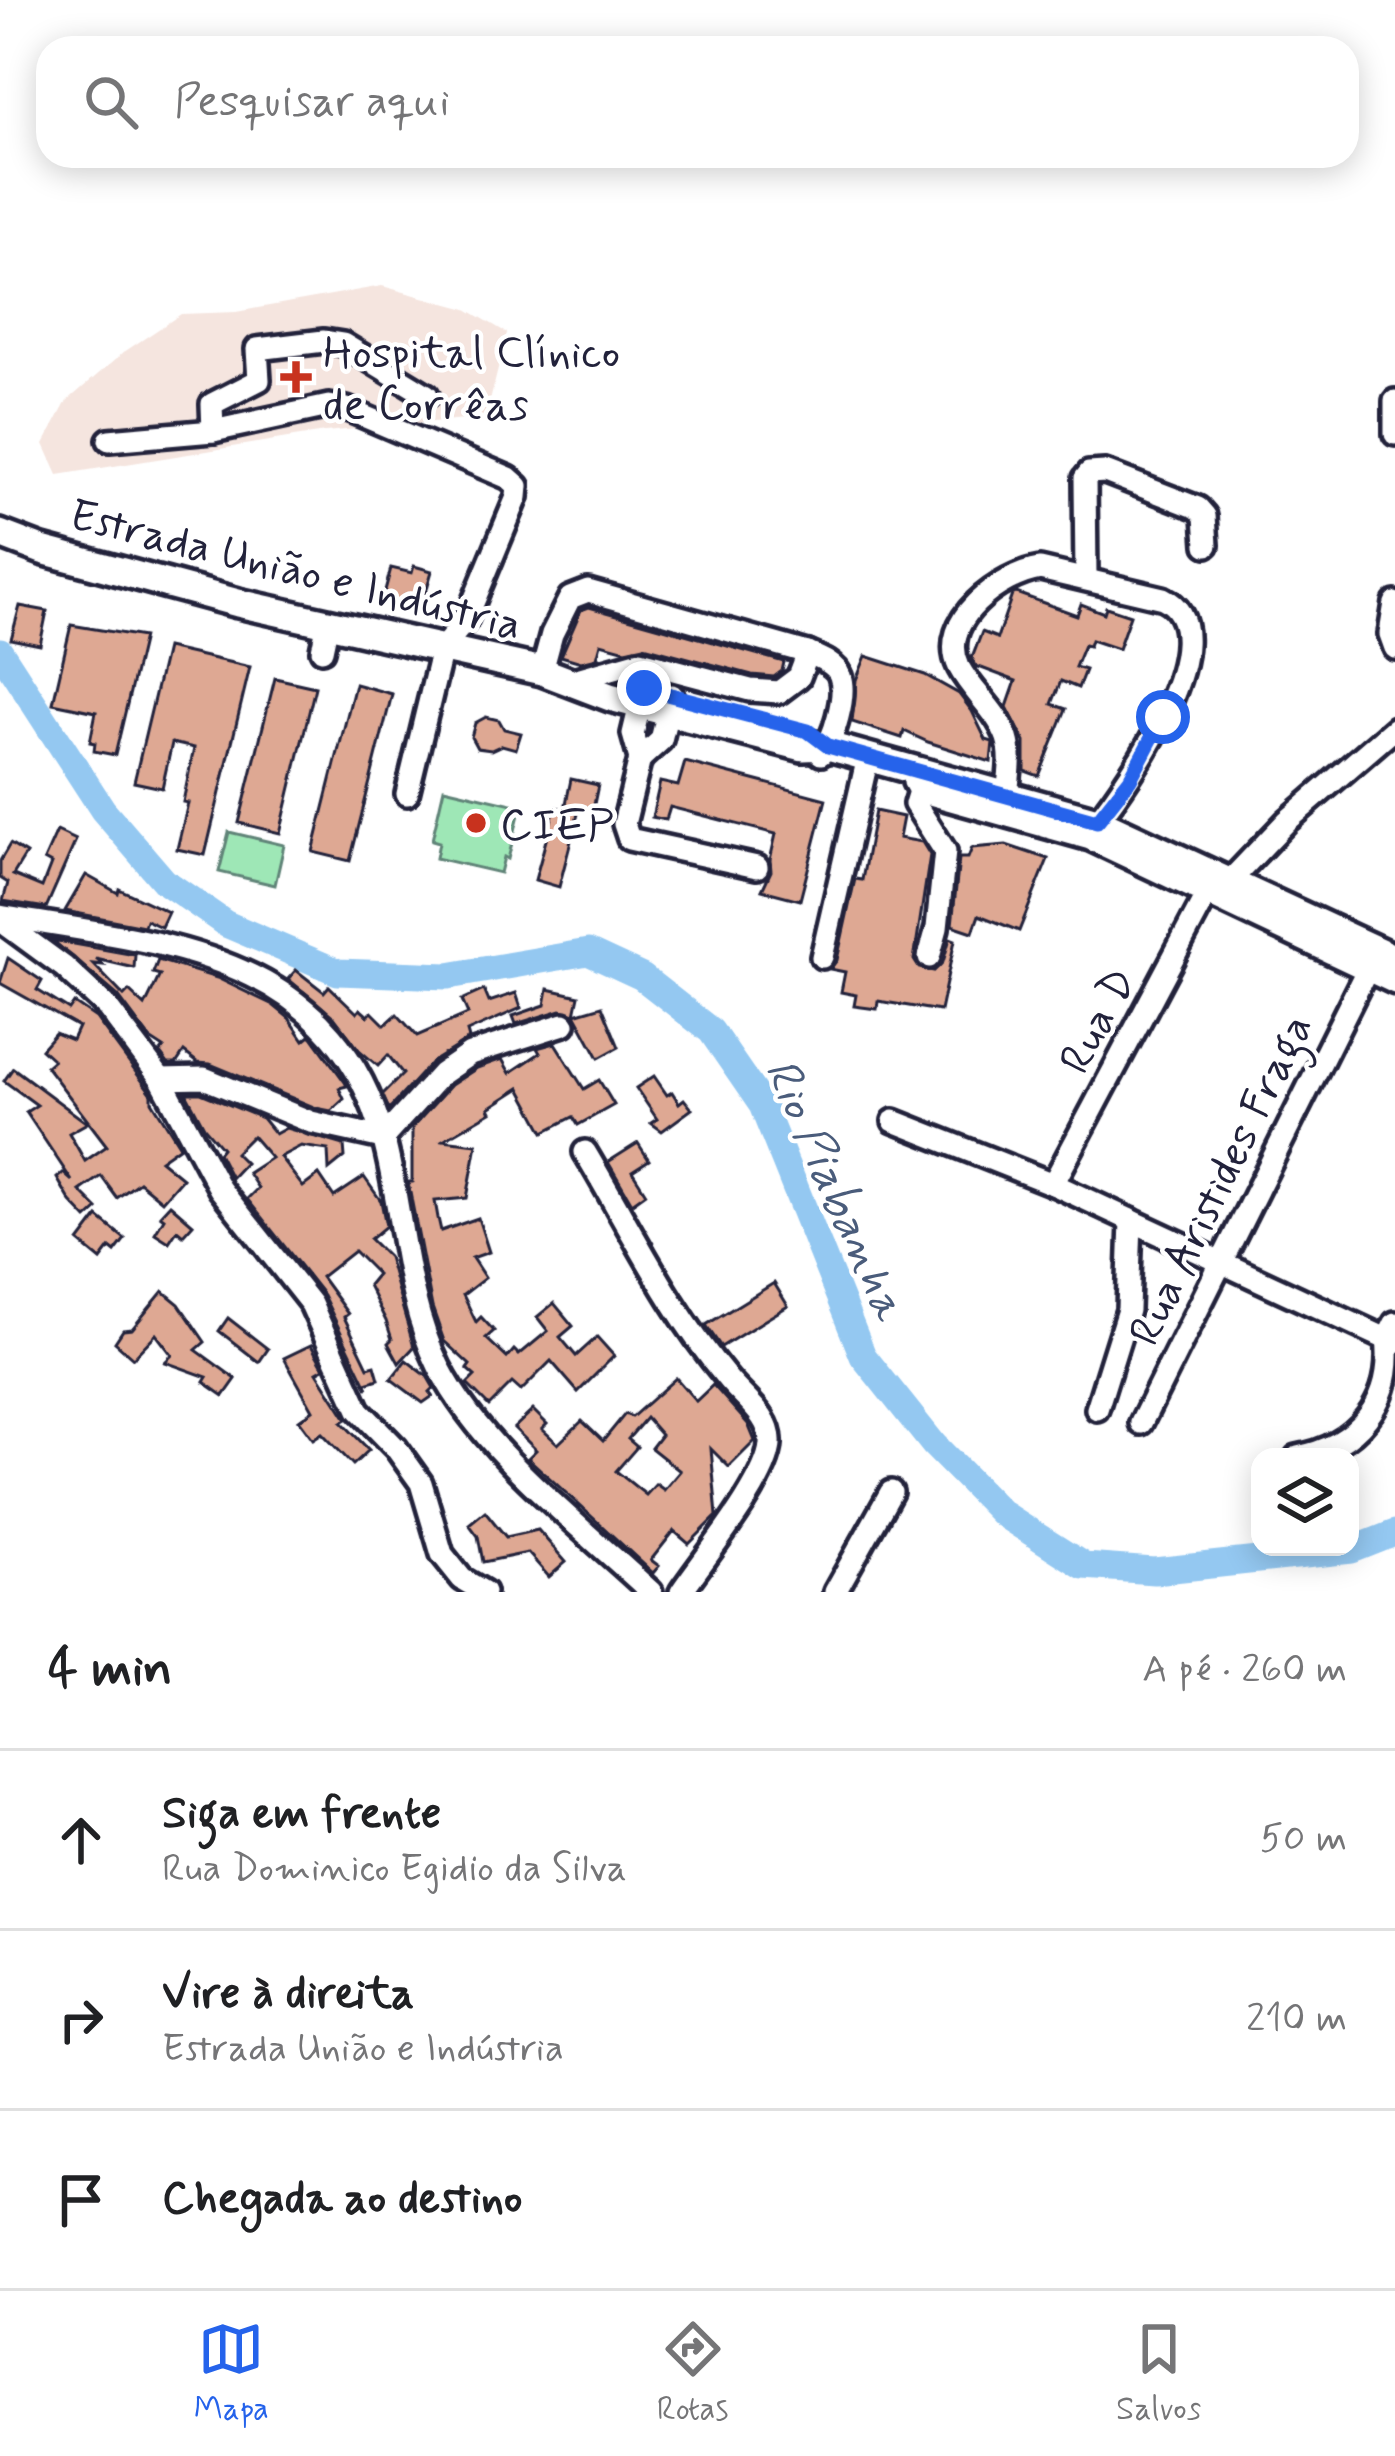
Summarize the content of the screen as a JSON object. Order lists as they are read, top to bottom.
{
  "streets": {
    "main road": ["Estrada União e Indústria"],
    "street": ["Rua D", "Rua Aristides Fraga"]
  },
  "crossings": [
    ["Estrada União e Indústria", "Rua D"],
    ["Estrada União e Indústria", "Rua Aristides Fraga"]
  ],
  "water": ["Rio Piabanha"],
  "places": {
    "health": ["Hospital Clínico de Corrêas"],
    "other": ["CIEP"]
  },
  "page": {
    "search": "Pesquisar aqui",
    "heading": ["4 min", "A pé · 260 m"],
    "list": [
      ["Siga em frente", "Rua Dominico Egidio da Silva", "50 m"],
      ["Vire à direita", "Estrada União e Indústria", "210 m"],
      "Chegada ao destino"
    ],
    "nav": ["Mapa", "Rotas", "Salvos"]
  }
}
